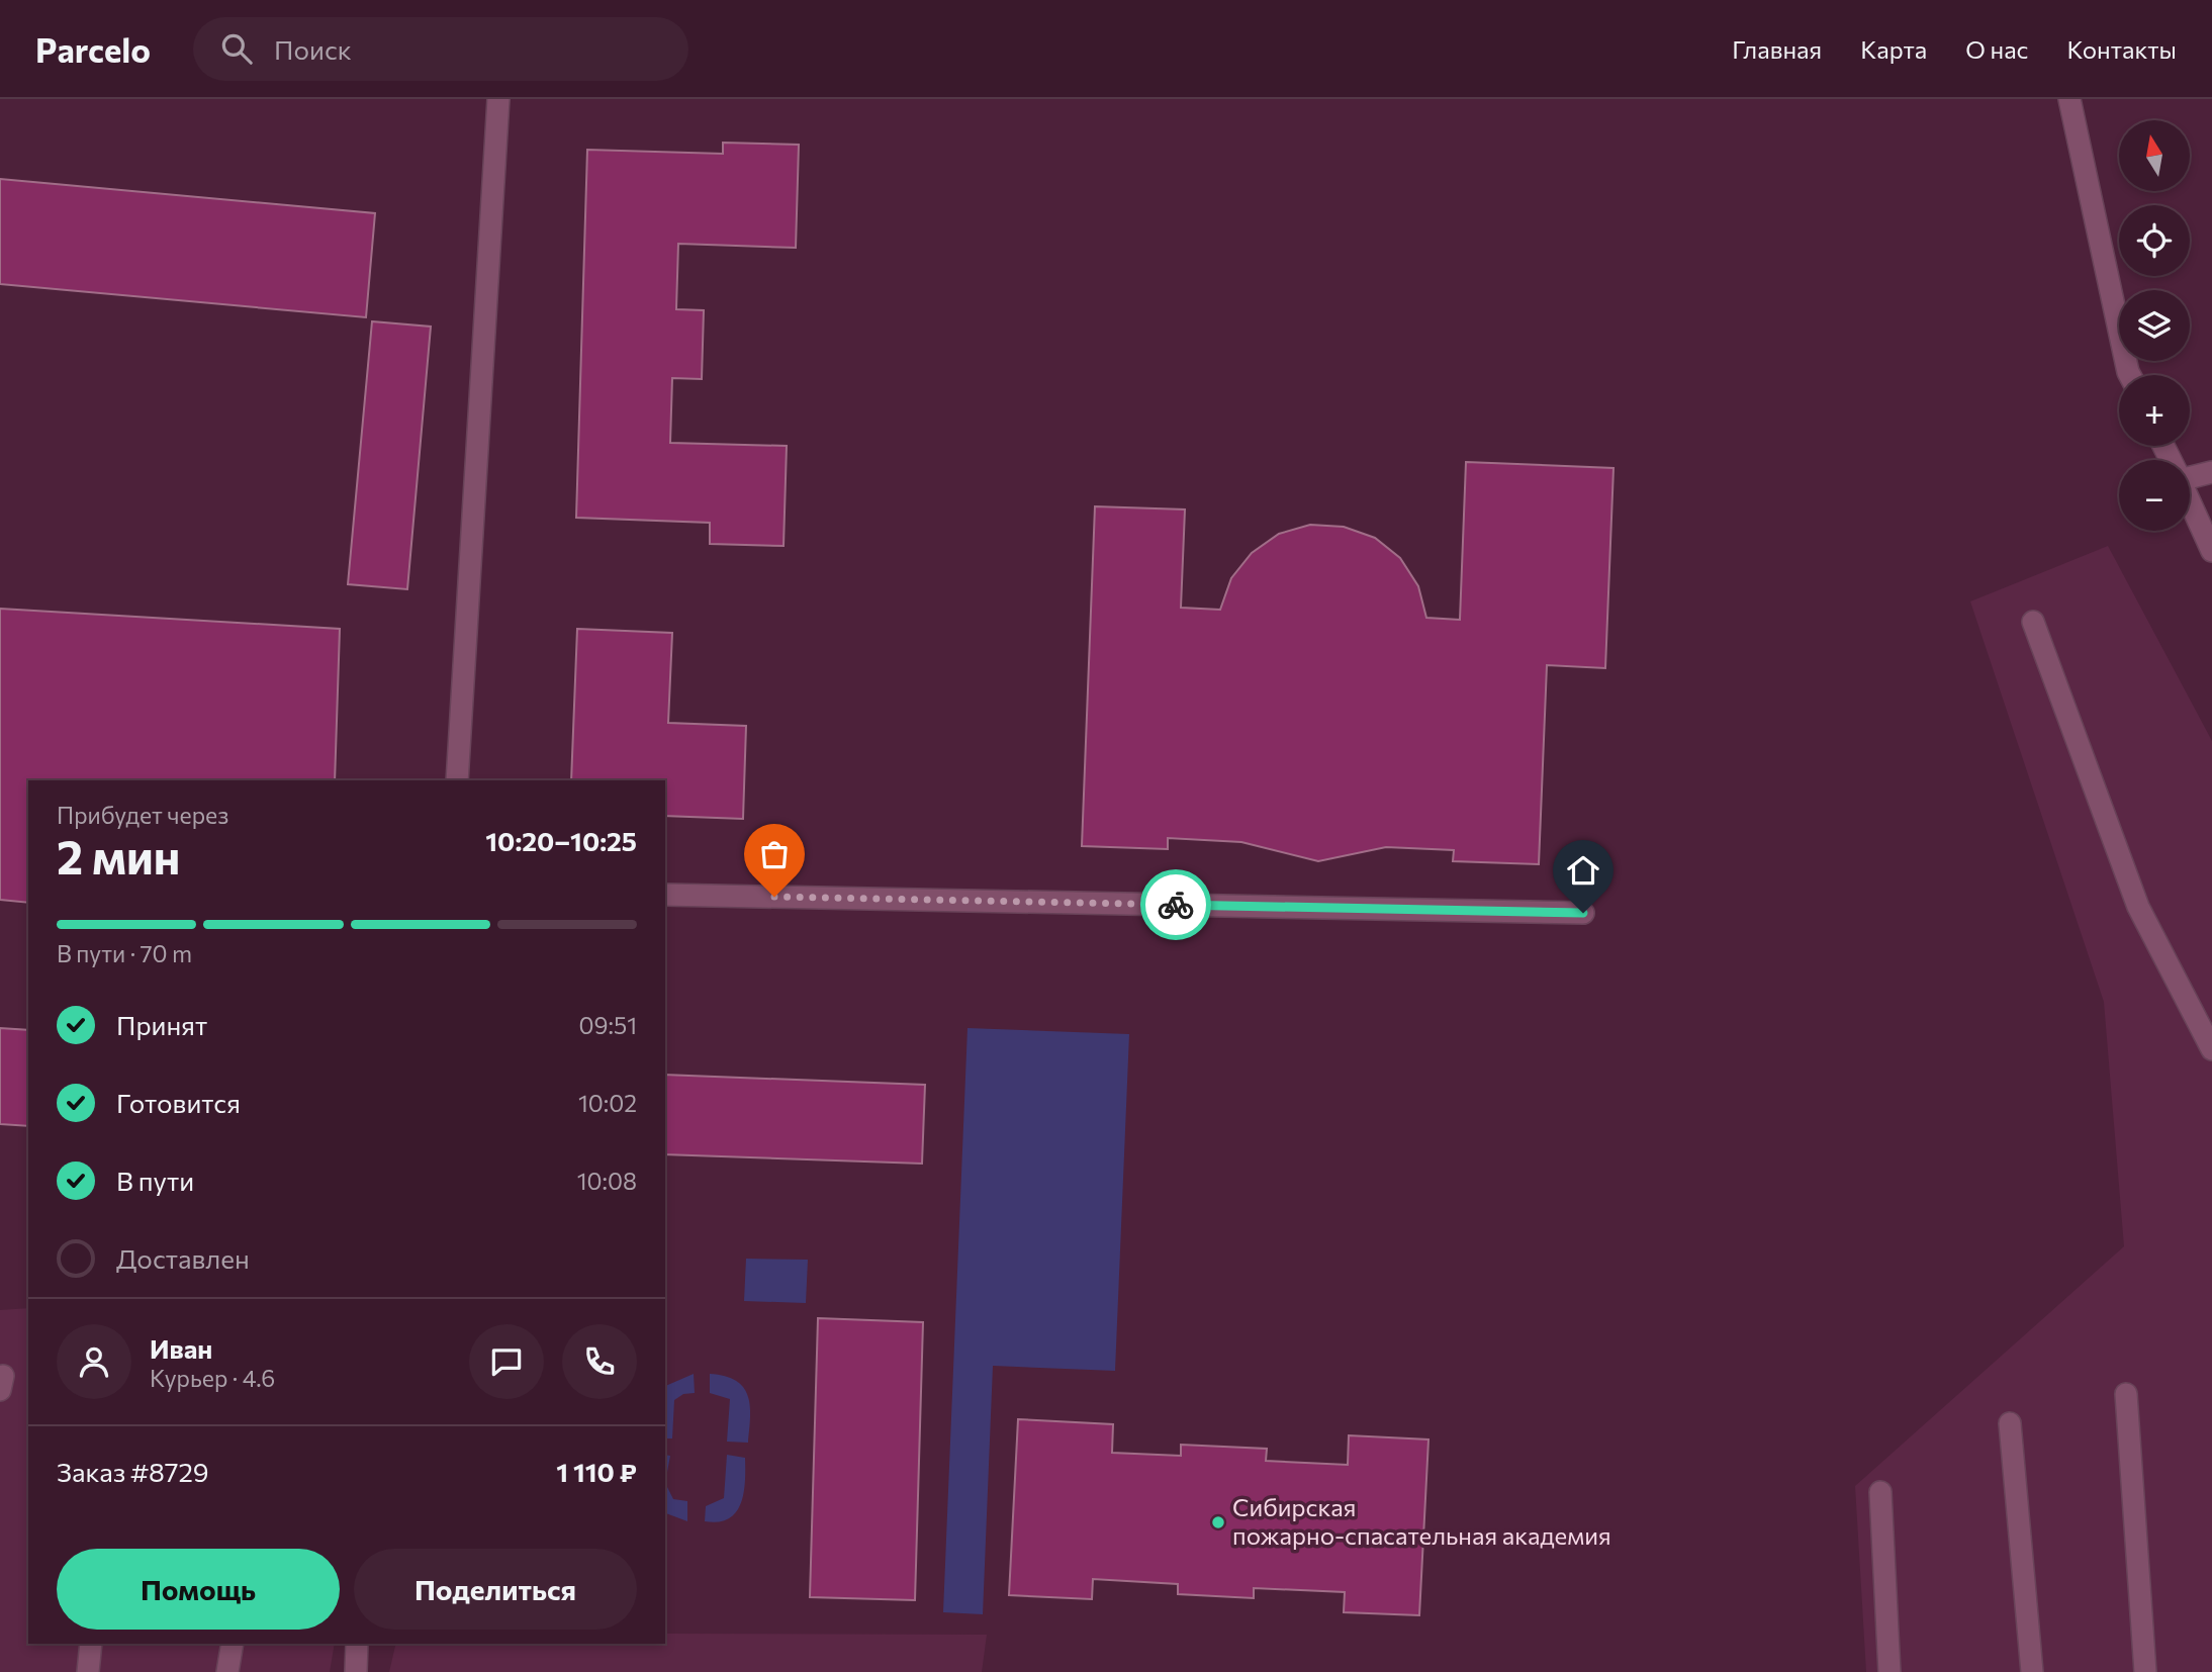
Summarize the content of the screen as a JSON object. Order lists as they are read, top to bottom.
{
  "places": ["Сибирская пожарно-спасательная академия"],
  "north": "top",
  "page": {
    "header": "Parcelo",
    "search": "Поиск",
    "nav": [
      "Главная",
      "Карта",
      "О нас",
      "Контакты"
    ],
    "map_buttons": ["+", "−"],
    "heading": ["2 мин", "Прибудет через", "10:20–10:25"],
    "panel": [
      "Иван",
      "Курьер · 4.6",
      "Заказ #8729",
      "1 110 ₽"
    ],
    "bar": "В пути · 70 m",
    "list": [
      ["Принят", "09:51"],
      ["Готовится", "10:02"],
      ["В пути", "10:08"],
      "Доставлен"
    ],
    "buttons": ["Помощь", "Поделиться"]
  }
}
